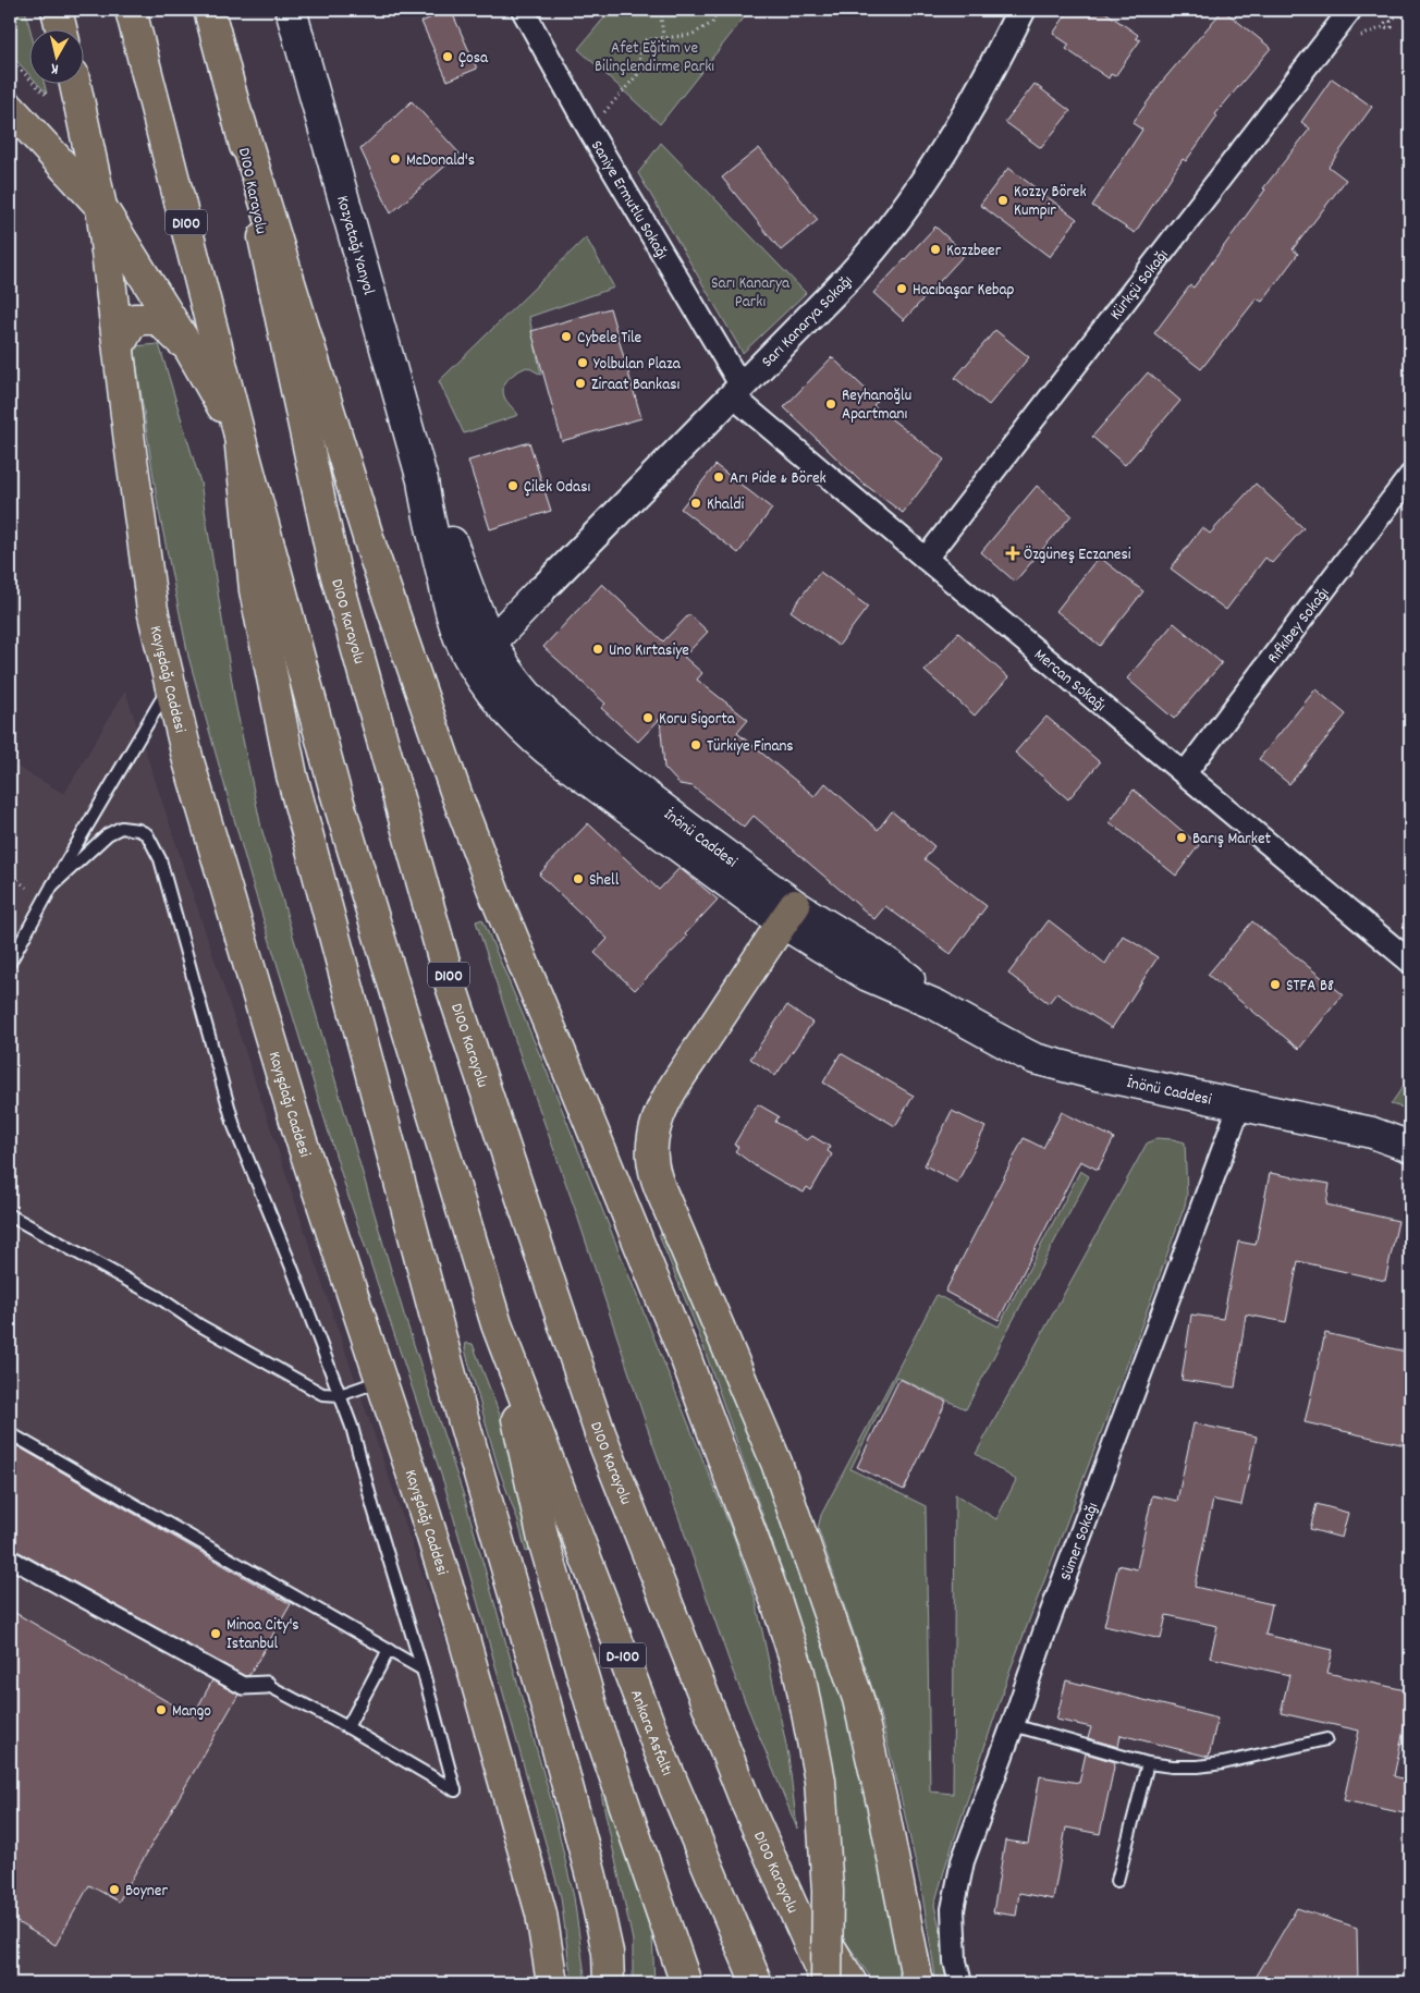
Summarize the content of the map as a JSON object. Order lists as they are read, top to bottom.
{
  "streets": {
    "main road": [
      "D100 Karayolu",
      "D100",
      "Kozyatağı Yanyol",
      "Kayışdağı Caddesi",
      "İnönü Caddesi",
      "D-100",
      "Ankara Asfaltı"
    ],
    "street": [
      "Saniye Ermutlu Sokağı",
      "Kürkçü Sokağı",
      "Sarı Kanarya Sokağı",
      "Rıfkıbey Sokağı",
      "Mercan Sokağı",
      "Sümer Sokağı"
    ]
  },
  "crossings": [
    ["Saniye Ermutlu Sokağı", "Sarı Kanarya Sokağı"],
    ["Saniye Ermutlu Sokağı", "Mercan Sokağı"],
    ["D100", "Kayışdağı Caddesi"],
    ["D100", "Ankara Asfaltı"],
    ["Kozyatağı Yanyol", "İnönü Caddesi"],
    ["Kürkçü Sokağı", "Mercan Sokağı"],
    ["Sarı Kanarya Sokağı", "Mercan Sokağı"],
    ["Rıfkıbey Sokağı", "Mercan Sokağı"],
    ["İnönü Caddesi", "Sümer Sokağı"]
  ],
  "parks": ["Afet Eğitim ve Bilinçlendirme Parkı", "Sarı Kanarya Parkı"],
  "places": {
    "other": [
      "Çosa",
      "McDonald's",
      "Kozzy Börek Kumpir",
      "Kozzbeer",
      "Hacıbaşar Kebap",
      "Cybele Tile",
      "Yolbulan Plaza",
      "Ziraat Bankası",
      "Reyhanoğlu Apartmanı",
      "Arı Pide & Börek",
      "Çilek Odası",
      "Khaldi",
      "Uno Kırtasiye",
      "Koru Sigorta",
      "Türkiye Finans",
      "Barış Market",
      "Shell",
      "STFA B8",
      "Minoa City's Istanbul",
      "Mango",
      "Boyner"
    ],
    "health": ["Özgüneş Eczanesi"]
  },
  "north": "bottom"
}
